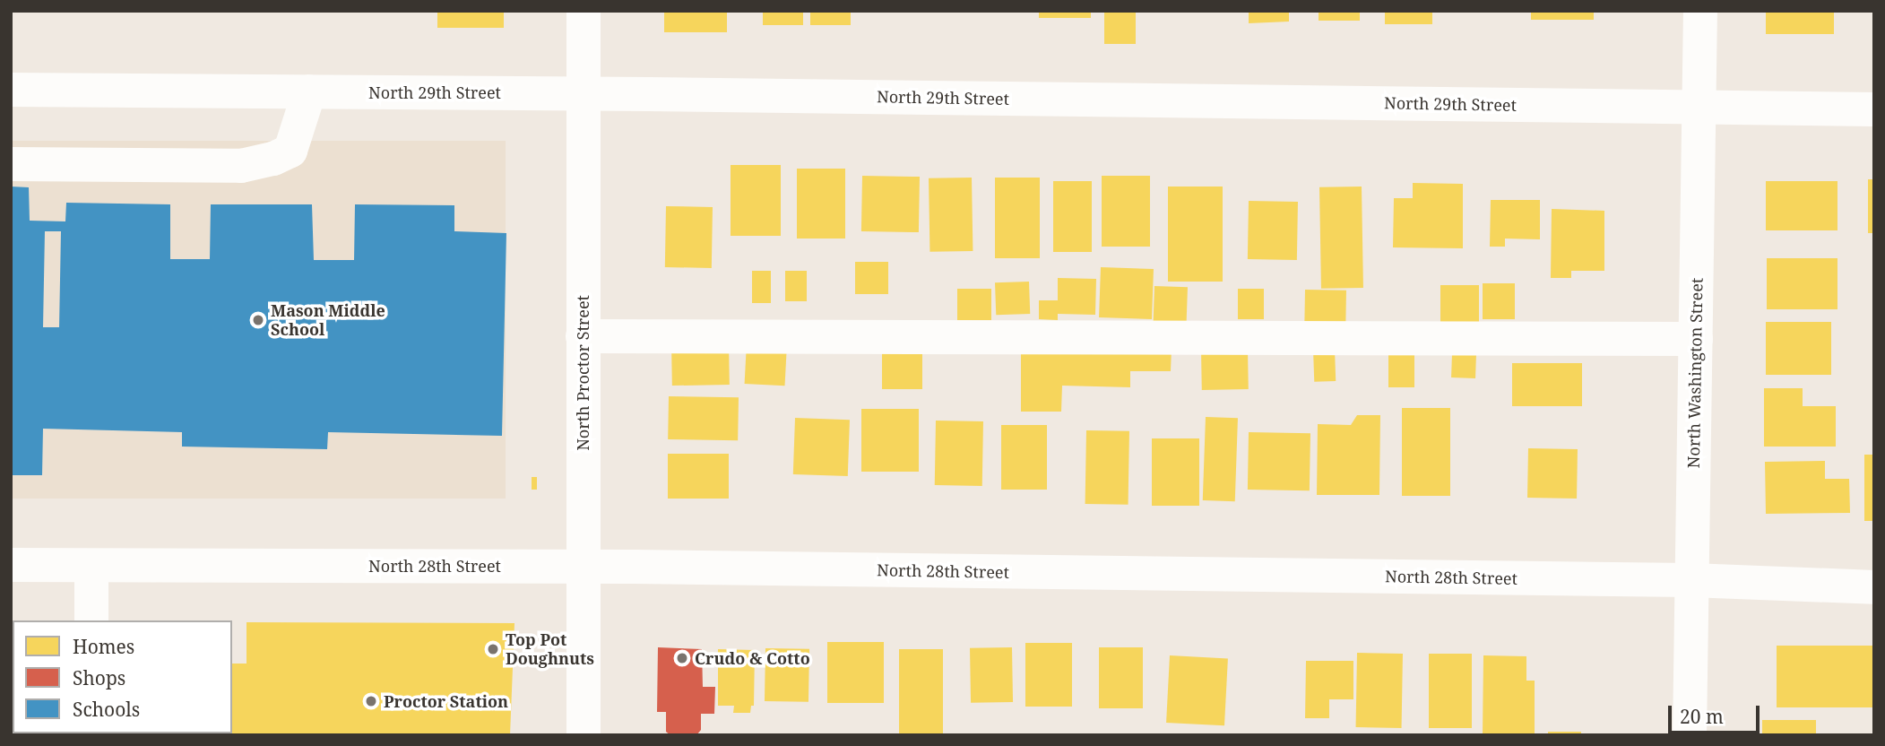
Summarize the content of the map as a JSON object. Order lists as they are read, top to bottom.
{
  "streets": {
    "street": [
      "North 29th Street",
      "North Proctor Street",
      "North Washington Street",
      "North 28th Street"
    ]
  },
  "crossings": [
    ["North 29th Street", "North Proctor Street"],
    ["North 29th Street", "North Washington Street"],
    ["North Proctor Street", "North 28th Street"],
    ["North Washington Street", "North 28th Street"]
  ],
  "places": [
    "Mason Middle School",
    "Top Pot Doughnuts",
    "Crudo & Cotto",
    "Proctor Station"
  ],
  "legend": ["Homes", "Shops", "Schools"],
  "scale_bar": "20 m"
}
